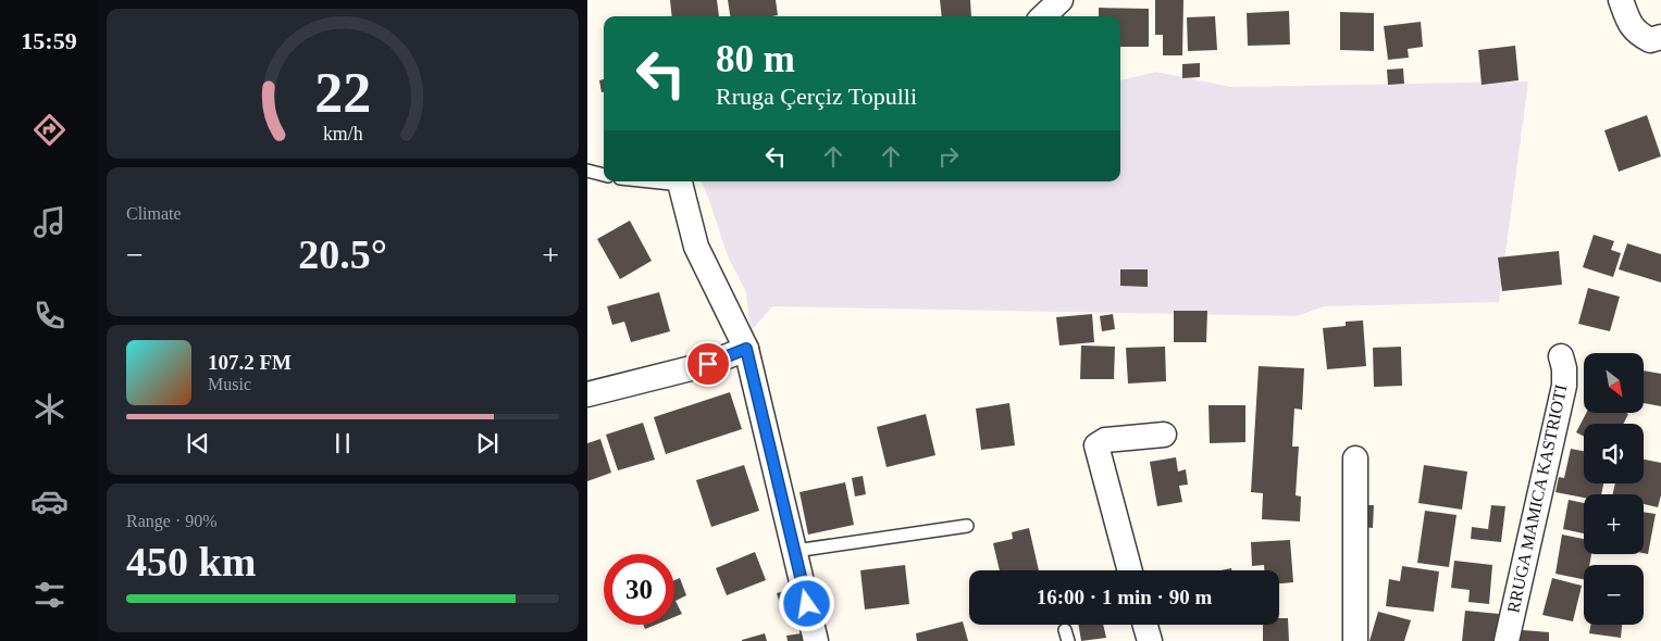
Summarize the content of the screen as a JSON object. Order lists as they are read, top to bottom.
{
  "streets": {
    "street": ["RRUGA MAMICA KASTRIOTI"]
  },
  "north": "bottom right",
  "page": {
    "tabs": "15:59",
    "turn": ["80 m", "Rruga Çerçiz Topulli"],
    "tile": [
      "Climate",
      ["Range · 90%", "450 km"]
    ],
    "heat": ["−", "20.5°", "+"],
    "song": ["107.2 FM", "Music"],
    "map_buttons": ["+", "−"],
    "limit": "30",
    "trip": "16:00 · 1 min · 90 m",
    "gauge": ["22", "km/h"]
  }
}
